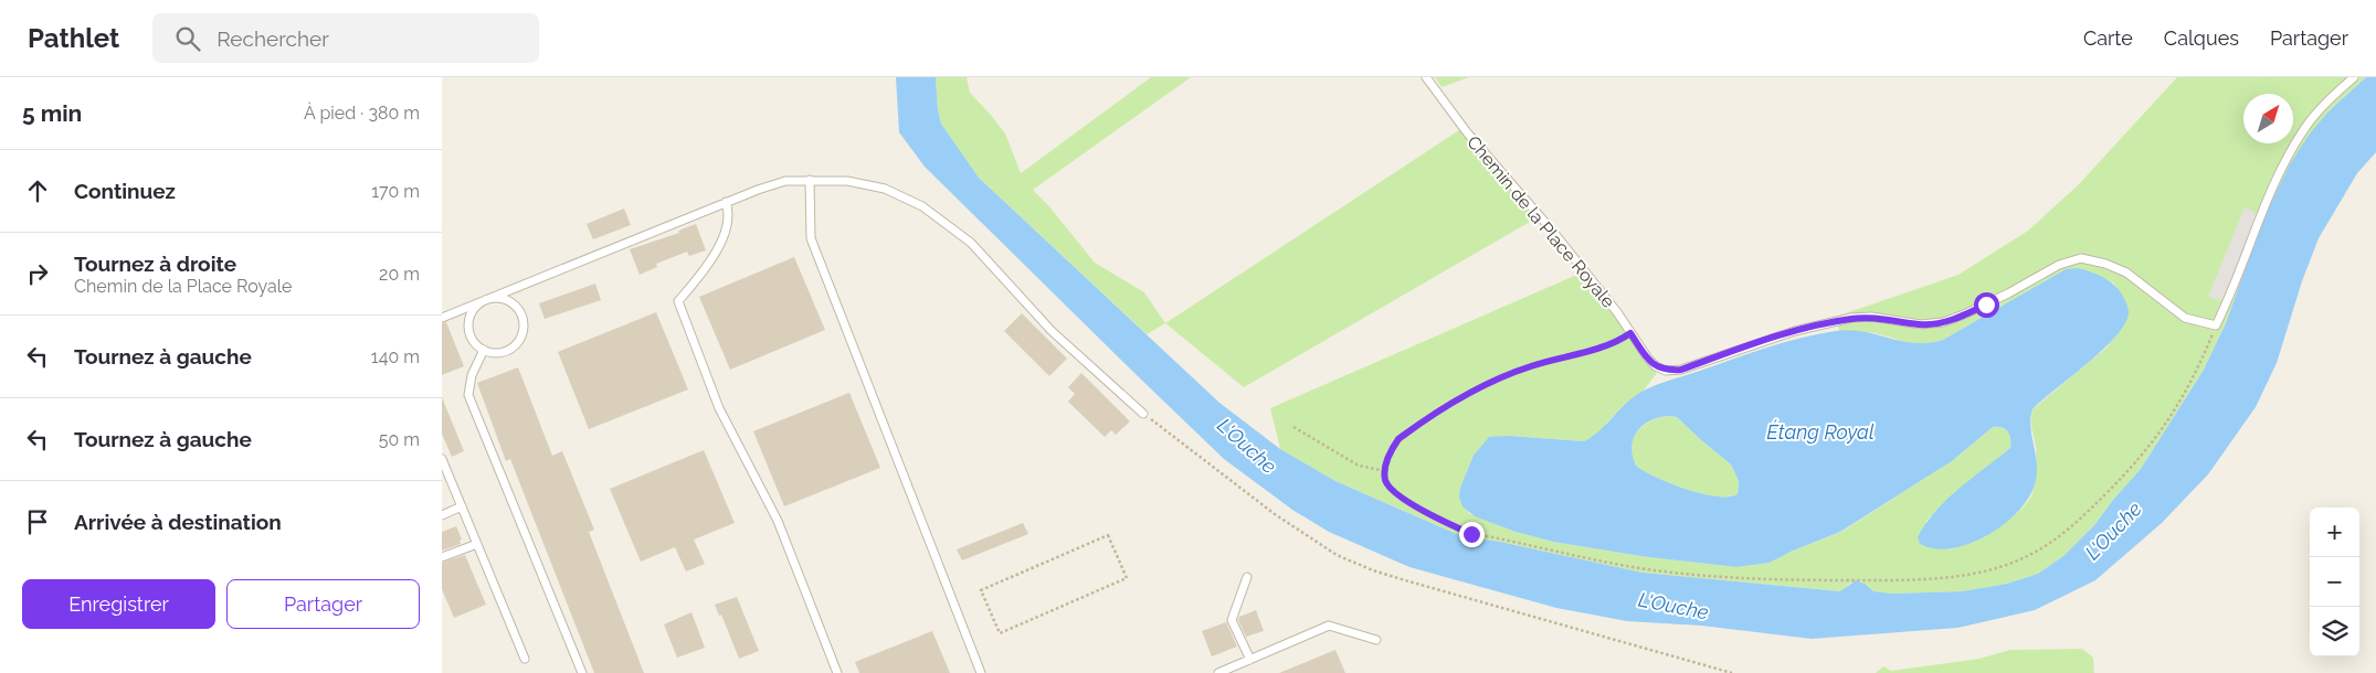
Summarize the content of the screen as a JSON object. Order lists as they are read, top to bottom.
{
  "streets": {
    "lane": ["Chemin de la Place Royale"]
  },
  "water": ["Étang Royal", "L'Ouche"],
  "north": "top right",
  "page": {
    "header": "Pathlet",
    "search": "Rechercher",
    "nav": ["Carte", "Calques", "Partager"],
    "heading": ["5 min", "À pied · 380 m"],
    "list": [
      ["Continuez", "170 m"],
      ["Tournez à droite", "Chemin de la Place Royale", "20 m"],
      ["Tournez à gauche", "140 m"],
      ["Tournez à gauche", "50 m"],
      "Arrivée à destination"
    ],
    "map_buttons": ["+", "−"],
    "buttons": ["Enregistrer", "Partager"]
  }
}
